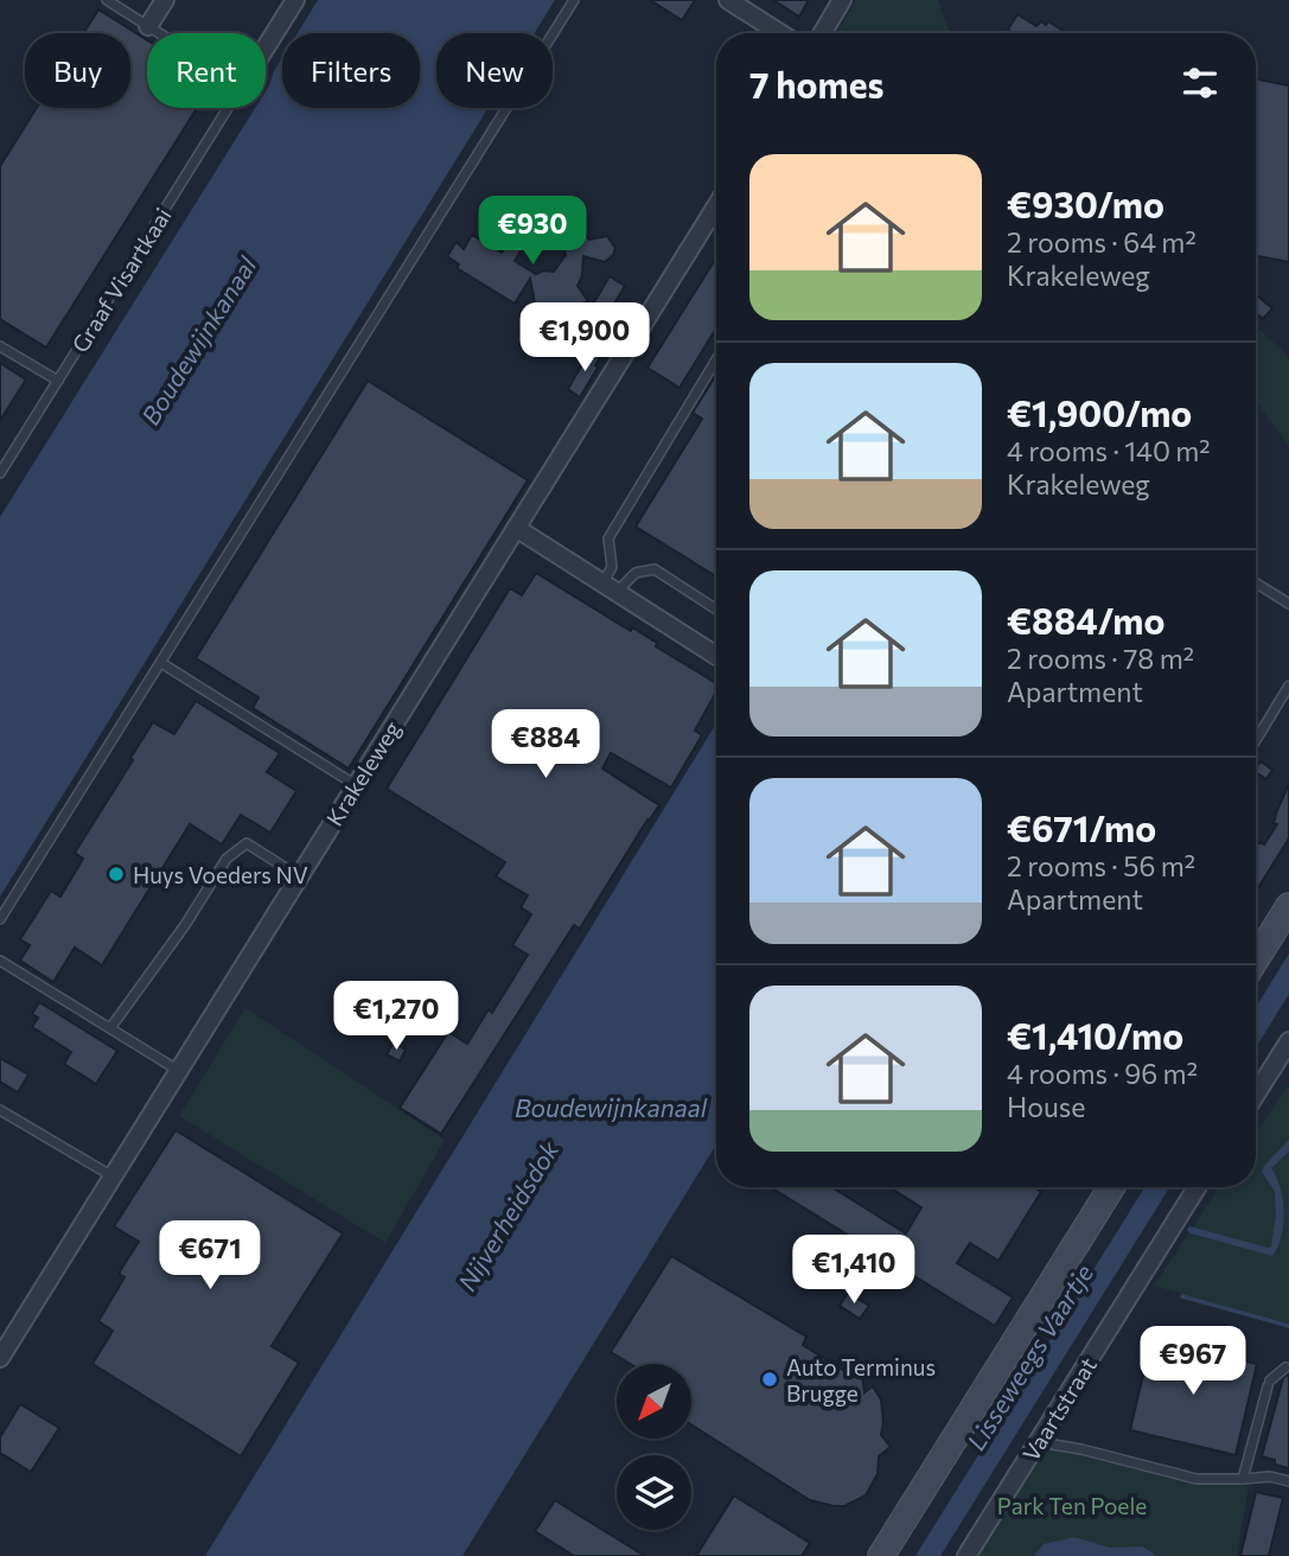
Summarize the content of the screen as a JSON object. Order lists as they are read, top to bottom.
{
  "streets": {
    "street": ["Krakeleweg", "Vaartstraat"],
    "lane": ["Graaf Visartkaai"]
  },
  "water": ["Boudewijnkanaal", "Nijverheidsdok", "Lisseweegs Vaartje"],
  "parks": ["Park Ten Poele"],
  "places": ["Huys Voeders NV", "Auto Terminus Brugge"],
  "north": "bottom left",
  "page": {
    "chip": [
      "Buy",
      "Rent",
      "Filters",
      "New"
    ],
    "heading": "7 homes",
    "list": [
      {
        "name": "€930/mo",
        "note": "2 rooms · 64 m² · Krakeleweg"
      },
      {
        "name": "€1,900/mo",
        "note": "4 rooms · 140 m² · Krakeleweg"
      },
      {
        "name": "€884/mo",
        "note": "2 rooms · 78 m² · Apartment"
      },
      {
        "name": "€671/mo",
        "note": "2 rooms · 56 m² · Apartment"
      },
      {
        "name": "€1,410/mo",
        "note": "4 rooms · 96 m² · House"
      }
    ],
    "price": [
      "€930",
      "€1,900",
      "€884",
      "€1,270",
      "€671",
      "€1,410",
      "€967"
    ]
  }
}
